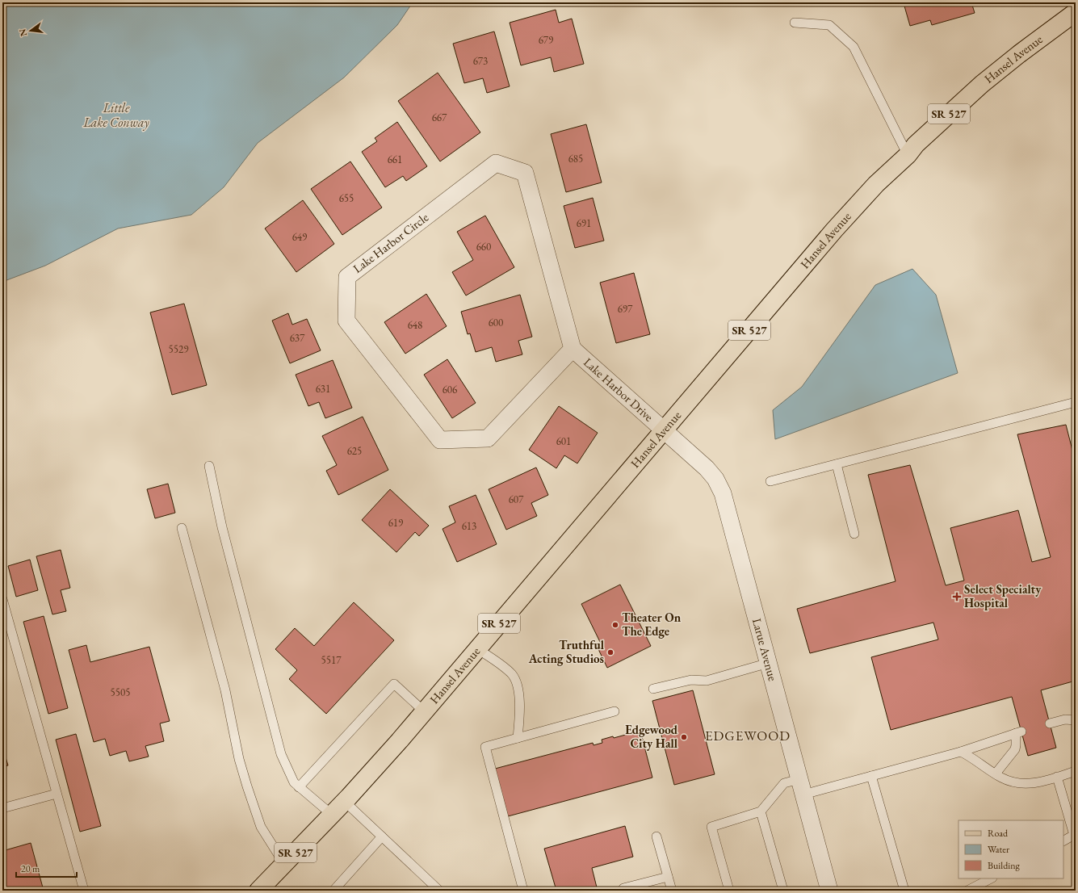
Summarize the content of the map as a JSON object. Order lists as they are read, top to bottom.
{
  "streets": {
    "main road": ["Hansel Avenue", "SR 527"],
    "street": ["Lake Harbor Circle", "Lake Harbor Drive", "Larue Avenue"]
  },
  "crossings": [
    ["Hansel Avenue", "Lake Harbor Drive"],
    ["Hansel Avenue", "Larue Avenue"],
    ["Lake Harbor Circle", "Lake Harbor Drive"],
    ["Lake Harbor Drive", "Larue Avenue"]
  ],
  "districts": ["EDGEWOOD"],
  "water": ["Little Lake Conway"],
  "places": {
    "health": ["Select Specialty Hospital"],
    "other": ["Theater On The Edge", "Truthful Acting Studios", "Edgewood City Hall"]
  },
  "house_numbers": [
    "679",
    "673",
    "667",
    "685",
    "661",
    "655",
    "691",
    "649",
    "660",
    "697",
    "600",
    "648",
    "637",
    "5529",
    "631",
    "606",
    "601",
    "625",
    "607",
    "619",
    "613",
    "5517",
    "5505"
  ],
  "legend": ["Road", "Water", "Building"],
  "scale_bar": "20 m",
  "north": "left"
}
